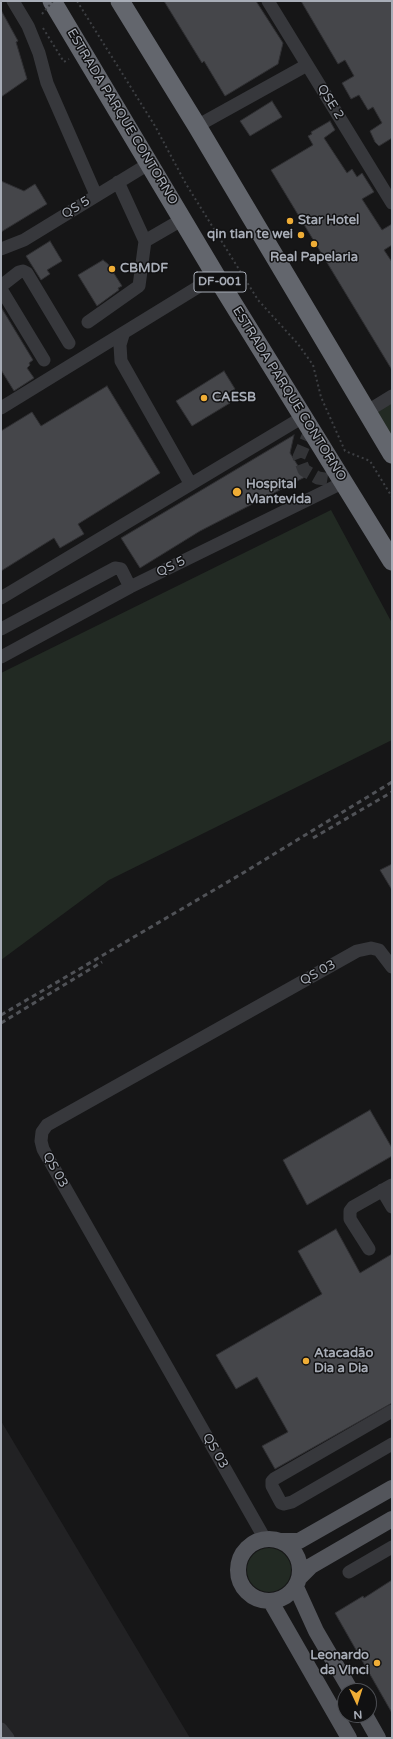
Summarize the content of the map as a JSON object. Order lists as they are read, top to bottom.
{
  "streets": {
    "highway": ["ESTRADA PARQUE CONTORNO", "DF-001"],
    "street": ["QSE 2", "QS 5", "QS 03"]
  },
  "crossings": [
    ["ESTRADA PARQUE CONTORNO", "QS 5"]
  ],
  "places": [
    "Star Hotel",
    "qin tian te wei",
    "Real Papelaria",
    "CBMDF",
    "CAESB",
    "Hospital Mantevida",
    "Atacadão Dia a Dia",
    "Leonardo da Vinci"
  ],
  "north": "bottom"
}
